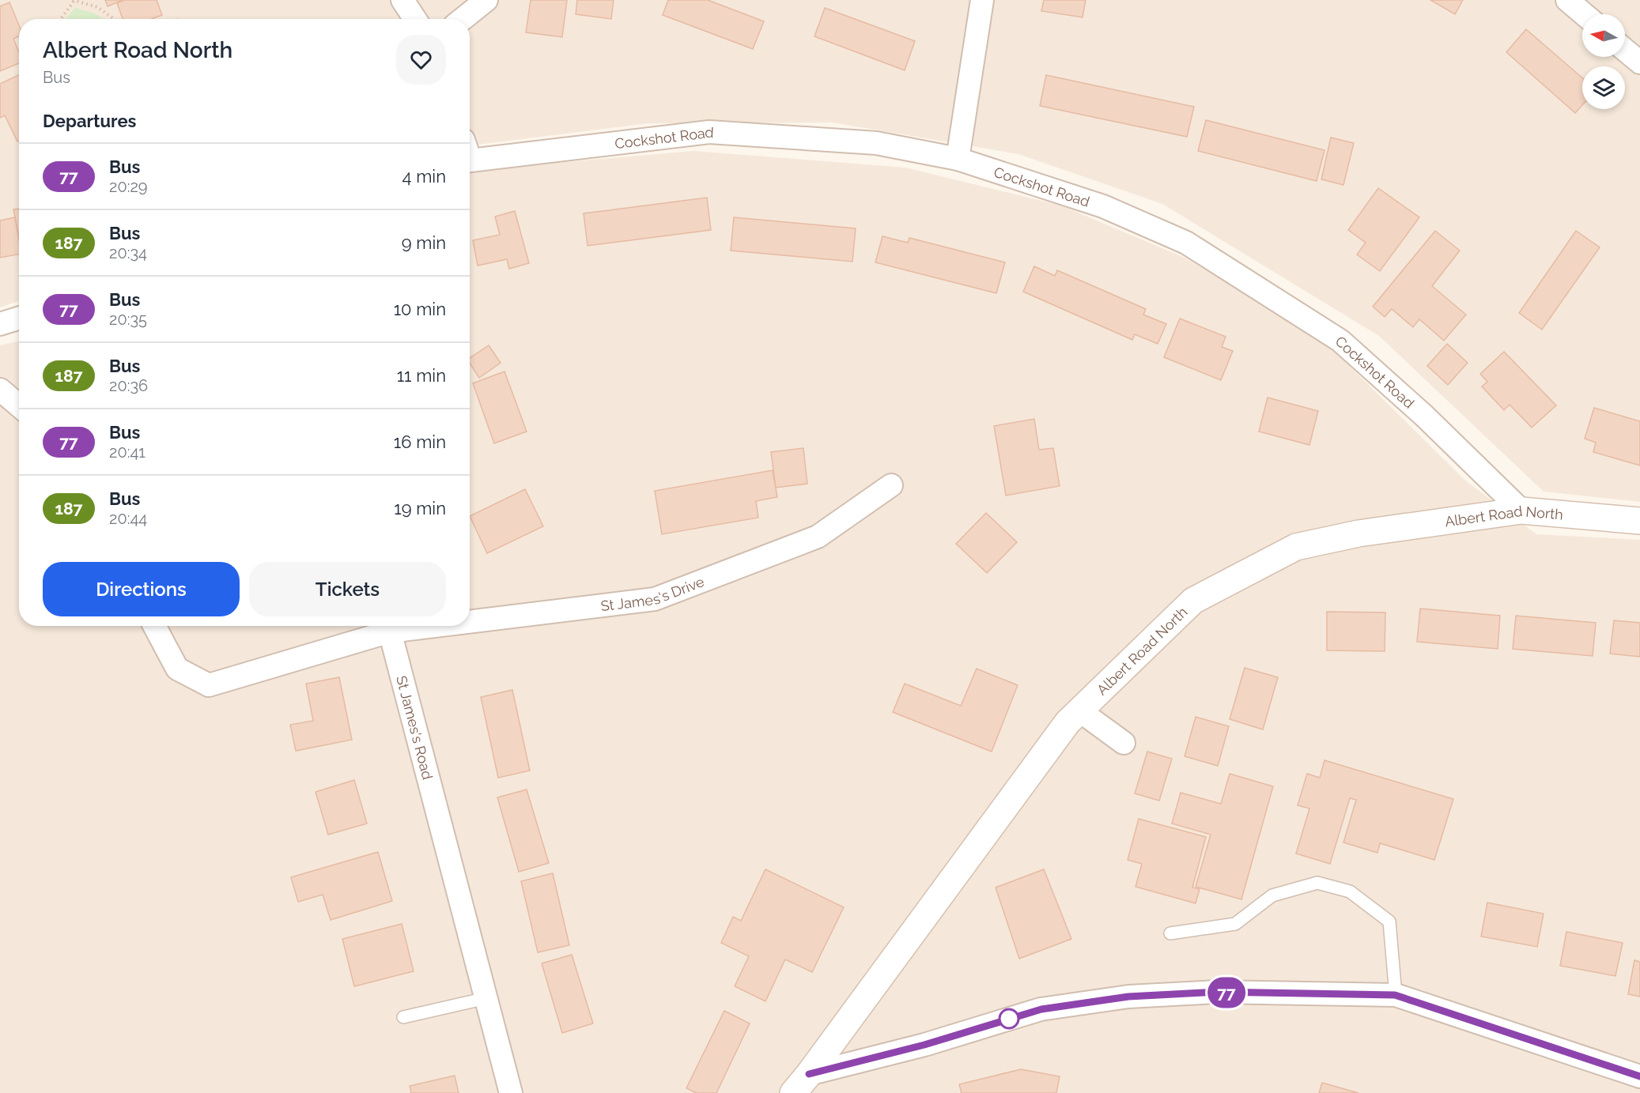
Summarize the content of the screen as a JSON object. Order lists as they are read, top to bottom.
{
  "streets": {
    "street": [
      "Cockshot Road",
      "Albert Road North",
      "St James's Drive",
      "St James's Road"
    ]
  },
  "crossings": [
    ["Cockshot Road", "Albert Road North"],
    ["St James's Drive", "St James's Road"]
  ],
  "lines": ["bus line 77"],
  "north": "left",
  "page": {
    "on_map": "77",
    "heading": [
      ["Albert Road North", "Bus"],
      "Departures"
    ],
    "list": [
      {
        "mark": "77",
        "name": "Bus",
        "note": "20:29",
        "value": "4 min"
      },
      {
        "mark": "187",
        "name": "Bus",
        "note": "20:34",
        "value": "9 min"
      },
      {
        "mark": "77",
        "name": "Bus",
        "note": "20:35",
        "value": "10 min"
      },
      {
        "mark": "187",
        "name": "Bus",
        "note": "20:36",
        "value": "11 min"
      },
      {
        "mark": "77",
        "name": "Bus",
        "note": "20:41",
        "value": "16 min"
      },
      {
        "mark": "187",
        "name": "Bus",
        "note": "20:44",
        "value": "19 min"
      }
    ],
    "buttons": ["Directions", "Tickets"]
  }
}
